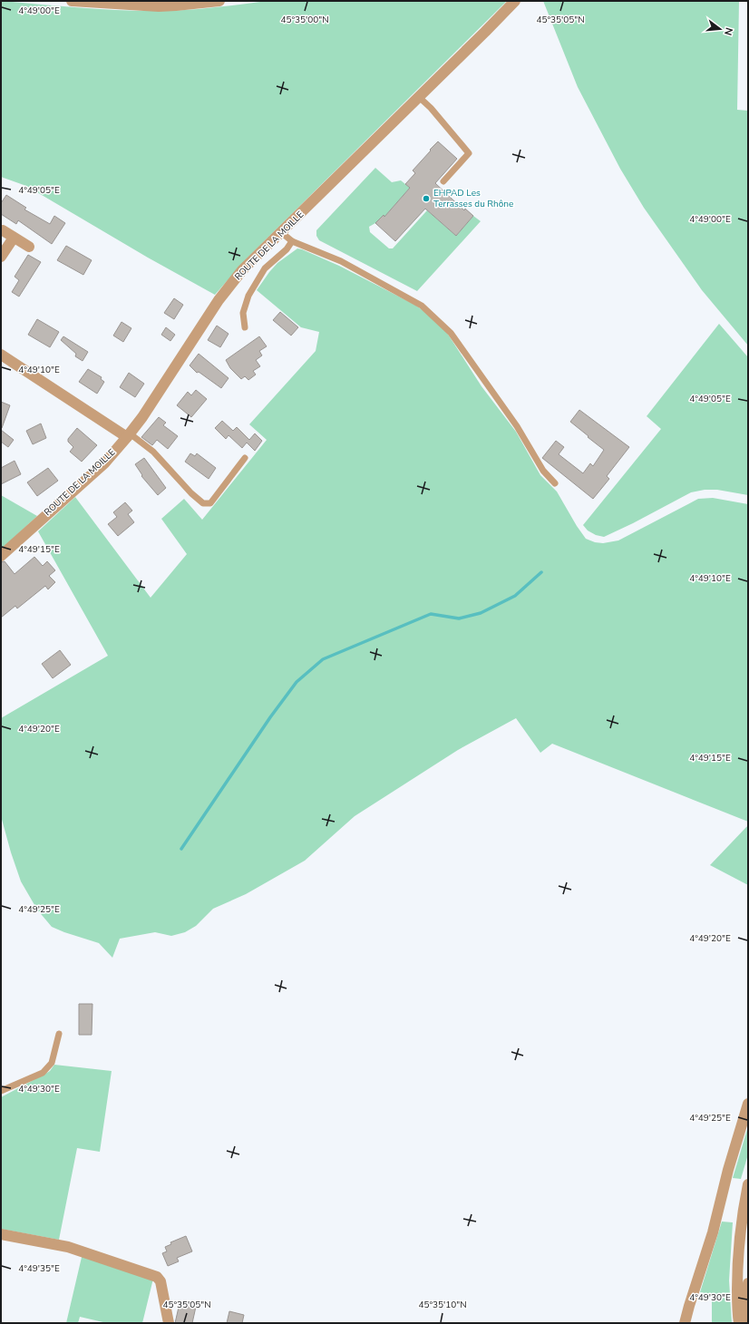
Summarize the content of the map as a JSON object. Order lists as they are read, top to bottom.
{
  "streets": {
    "street": ["ROUTE DE LA MOILLE"]
  },
  "places": ["EHPAD Les Terrasses du Rhône"],
  "north": "right",
  "coordinates": [
    "4°49'00\"E",
    "45°35'00\"N",
    "45°35'05\"N",
    "4°49'05\"E",
    "4°49'10\"E",
    "4°49'15\"E",
    "4°49'20\"E",
    "4°49'25\"E",
    "4°49'30\"E",
    "4°49'35\"E",
    "45°35'10\"N"
  ]
}
